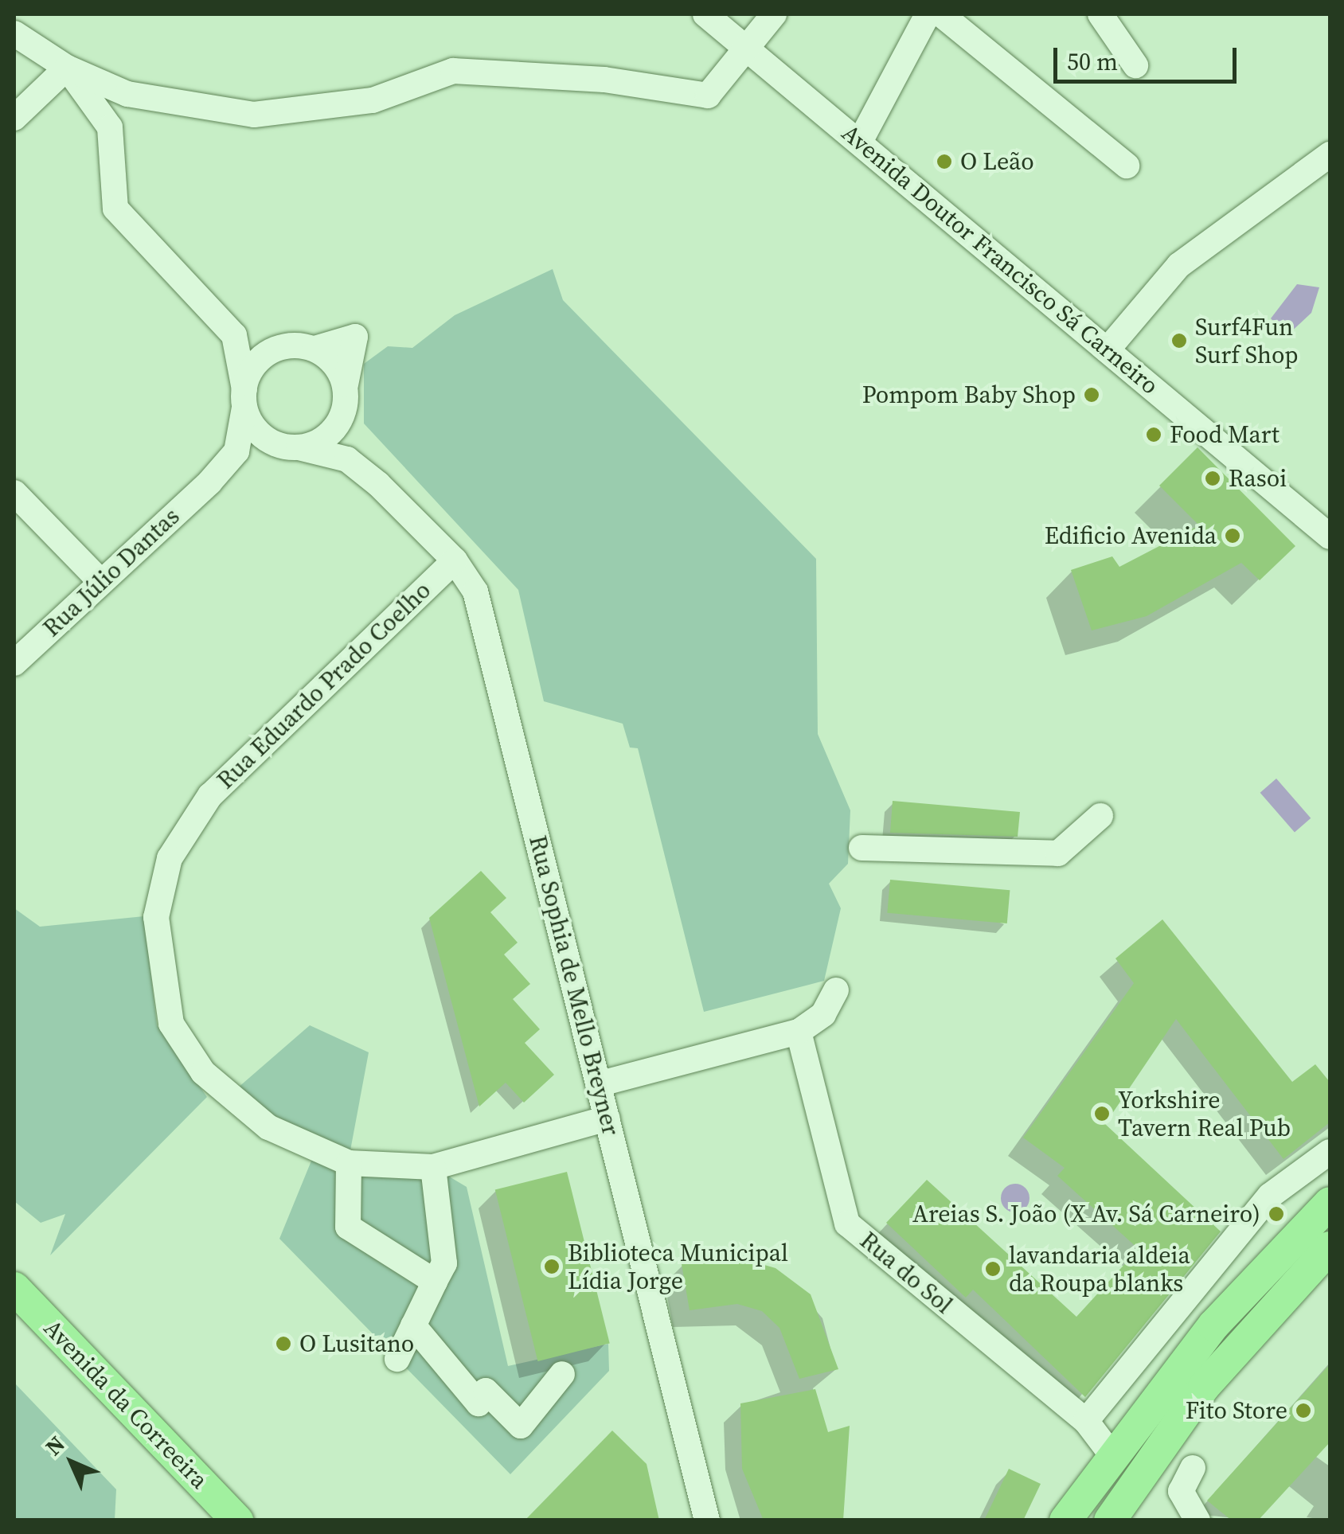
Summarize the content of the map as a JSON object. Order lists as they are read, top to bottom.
{
  "streets": {
    "main road": ["Avenida da Correeira"],
    "street": [
      "Avenida Doutor Francisco Sá Carneiro",
      "Rua Júlio Dantas",
      "Rua Eduardo Prado Coelho",
      "Rua Sophia de Mello Breyner",
      "Rua do Sol"
    ]
  },
  "crossings": [
    ["Rua Júlio Dantas", "Rua Sophia de Mello Breyner"],
    ["Rua Eduardo Prado Coelho", "Rua Sophia de Mello Breyner"]
  ],
  "places": [
    "O Leão",
    "Surf4Fun Surf Shop",
    "Pompom Baby Shop",
    "Food Mart",
    "Rasoi",
    "Edificio Avenida",
    "Yorkshire Tavern Real Pub",
    "Areias S. João (X Av. Sá Carneiro)",
    "Biblioteca Municipal Lídia Jorge",
    "lavandaria aldeia da Roupa blanks",
    "O Lusitano",
    "Fito Store"
  ],
  "scale_bar": "50 m",
  "north": "top left"
}
